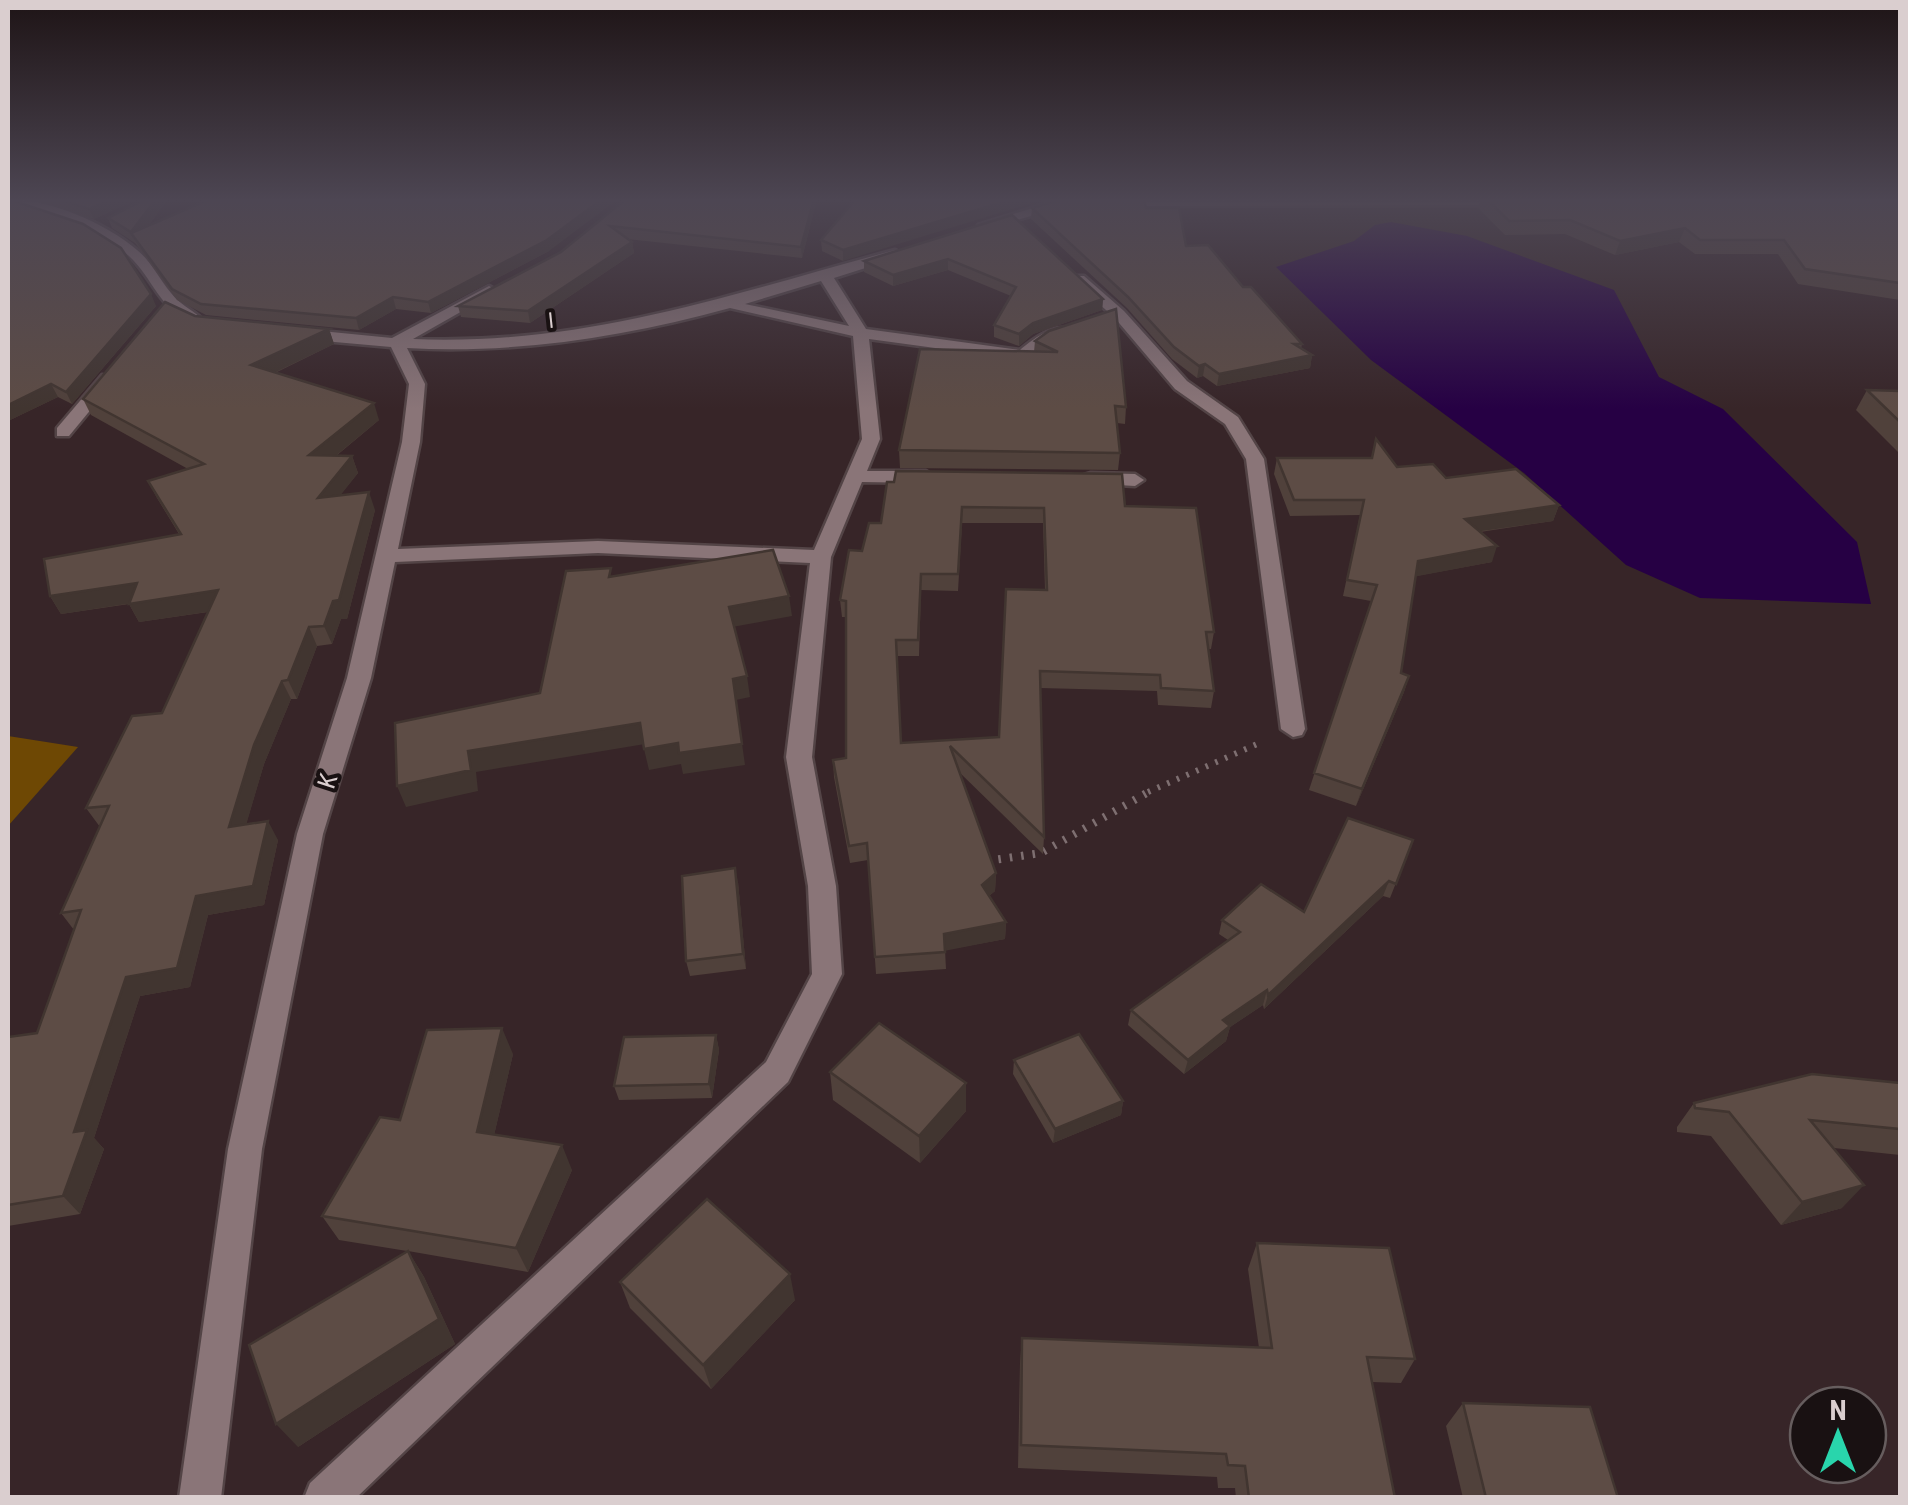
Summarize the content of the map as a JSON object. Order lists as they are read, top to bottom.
{
  "streets": {
    "street": ["I", "K"]
  },
  "crossings": [
    ["I", "K"]
  ],
  "north": "top"
}
